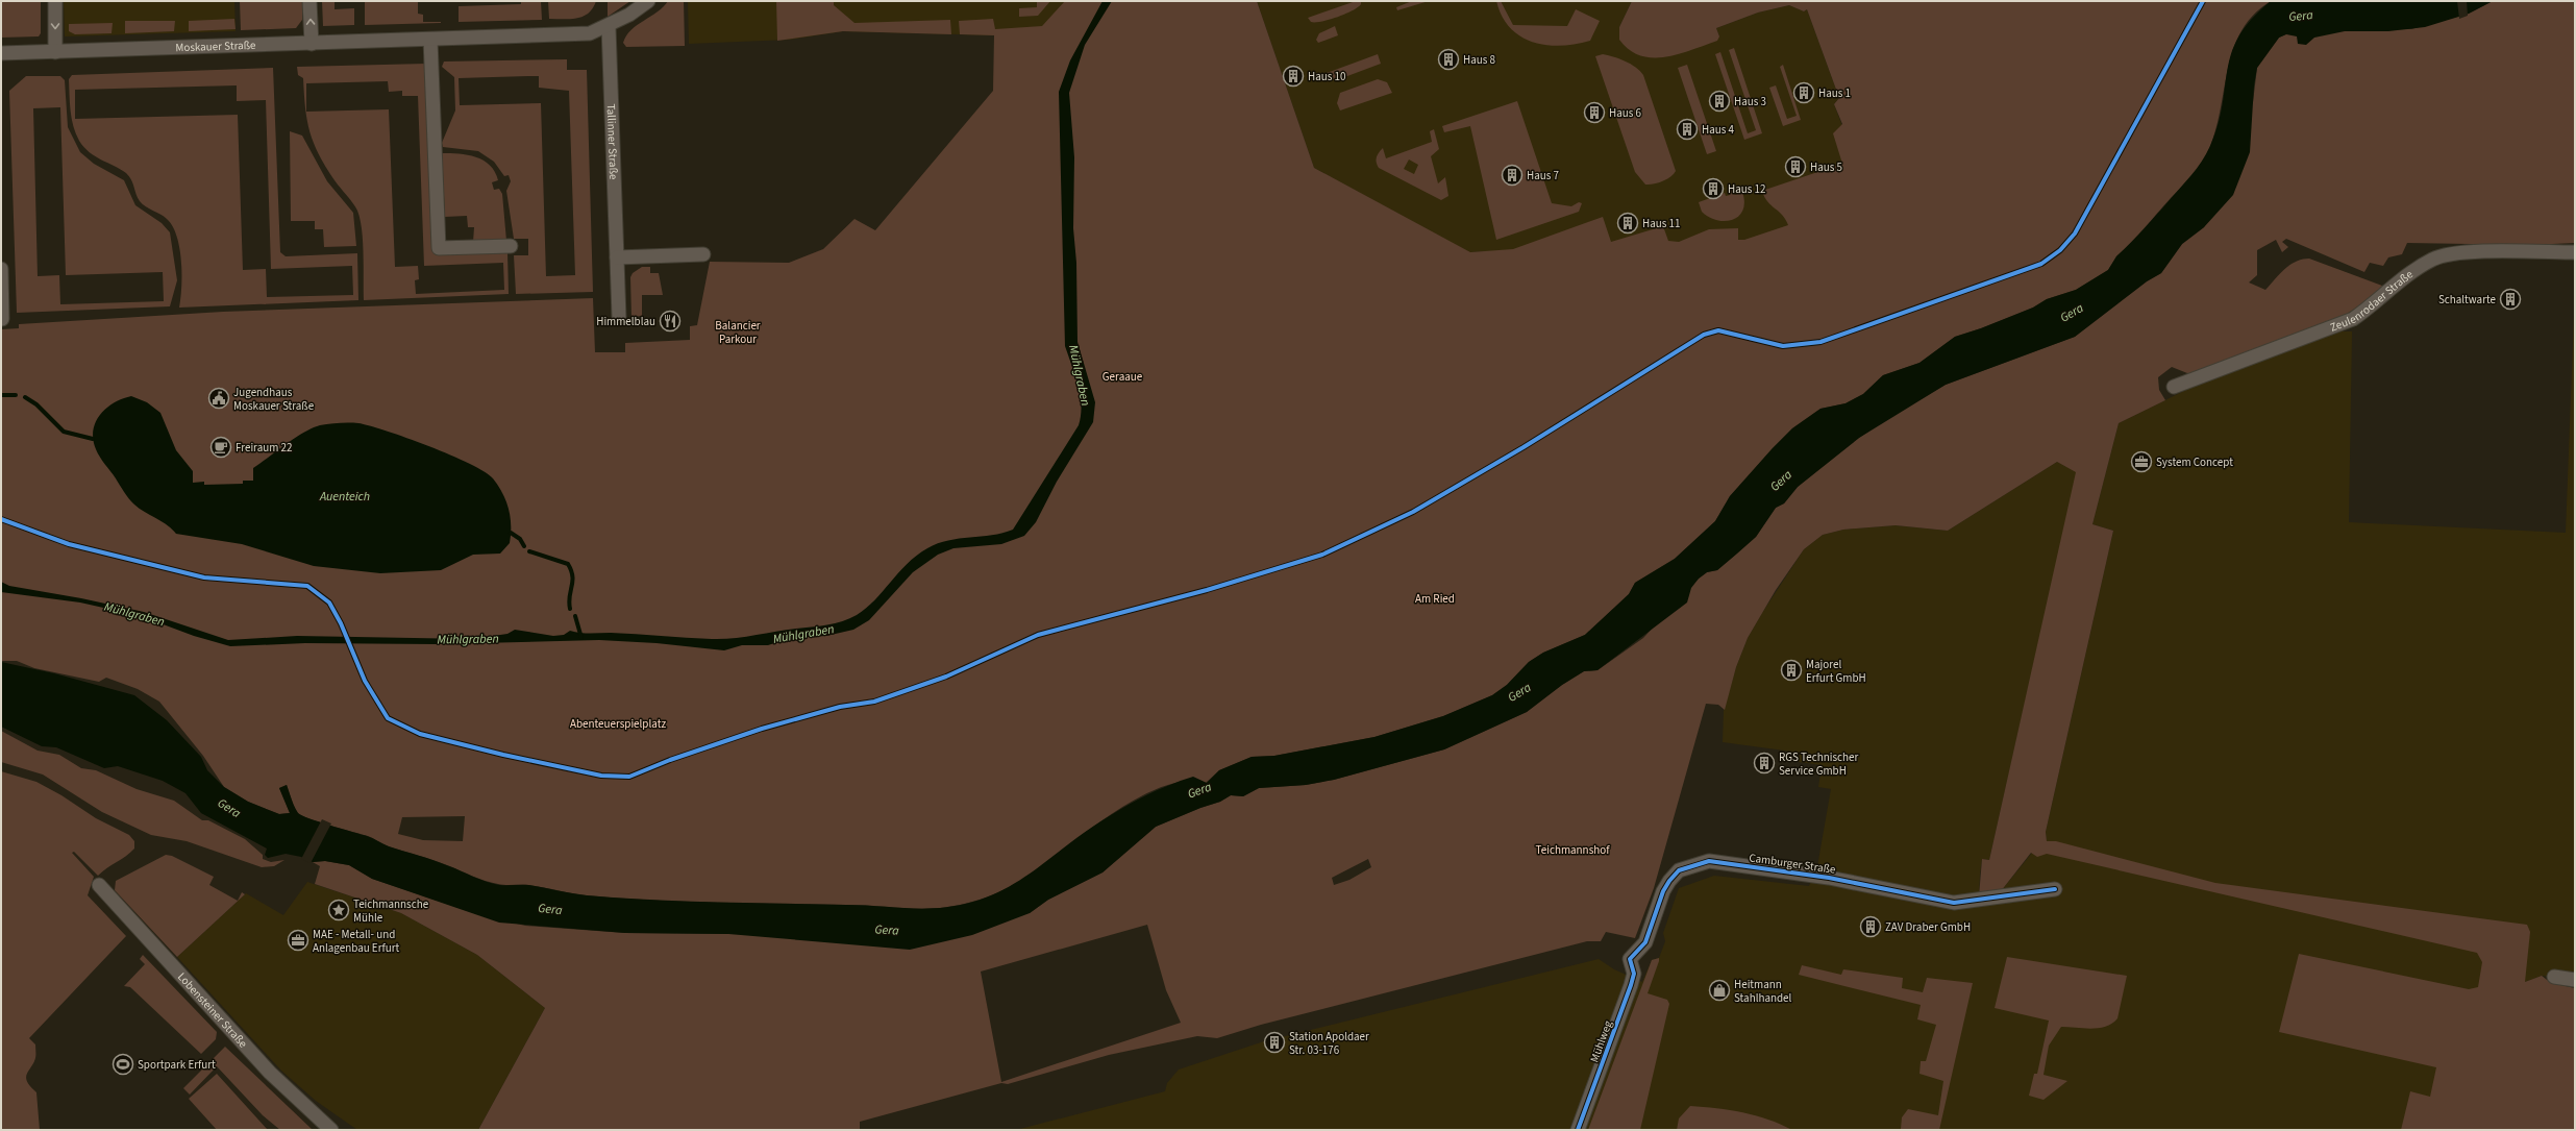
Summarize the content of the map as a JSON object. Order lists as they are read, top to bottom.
{
  "streets": {
    "street": [
      "Moskauer Straße",
      "Tallinner Straße",
      "Zeulenrodaer Straße",
      "Camburger Straße",
      "Lobensteiner Straße",
      "Mühlweg"
    ]
  },
  "crossings": [
    ["Moskauer Straße", "Tallinner Straße"],
    ["Camburger Straße", "Mühlweg"]
  ],
  "water": ["Gera", "Mühlgraben", "Auenteich"],
  "parks": [
    "Balancier Parkour",
    "Geraaue",
    "Am Ried",
    "Abenteuerspielplatz",
    "Teichmannshof"
  ],
  "places": {
    "building": [
      "Haus 8",
      "Haus 10",
      "Haus 1",
      "Haus 3",
      "Haus 6",
      "Haus 4",
      "Haus 5",
      "Haus 7",
      "Haus 12",
      "Haus 11",
      "Schaltwarte",
      "Majorel Erfurt GmbH",
      "RGS Technischer Service GmbH",
      "ZAV Draber GmbH",
      "Station Apoldaer Str. 03-176"
    ],
    "restaurant": ["Himmelblau"],
    "public building": ["Jugendhaus Moskauer Straße"],
    "cafe": ["Freiraum 22"],
    "office": ["System Concept", "MAE - Metall- und Anlagenbau Erfurt"],
    "place": ["Teichmannsche Mühle"],
    "shop": ["Heitmann Stahlhandel"],
    "sports": ["Sportpark Erfurt"]
  }
}
